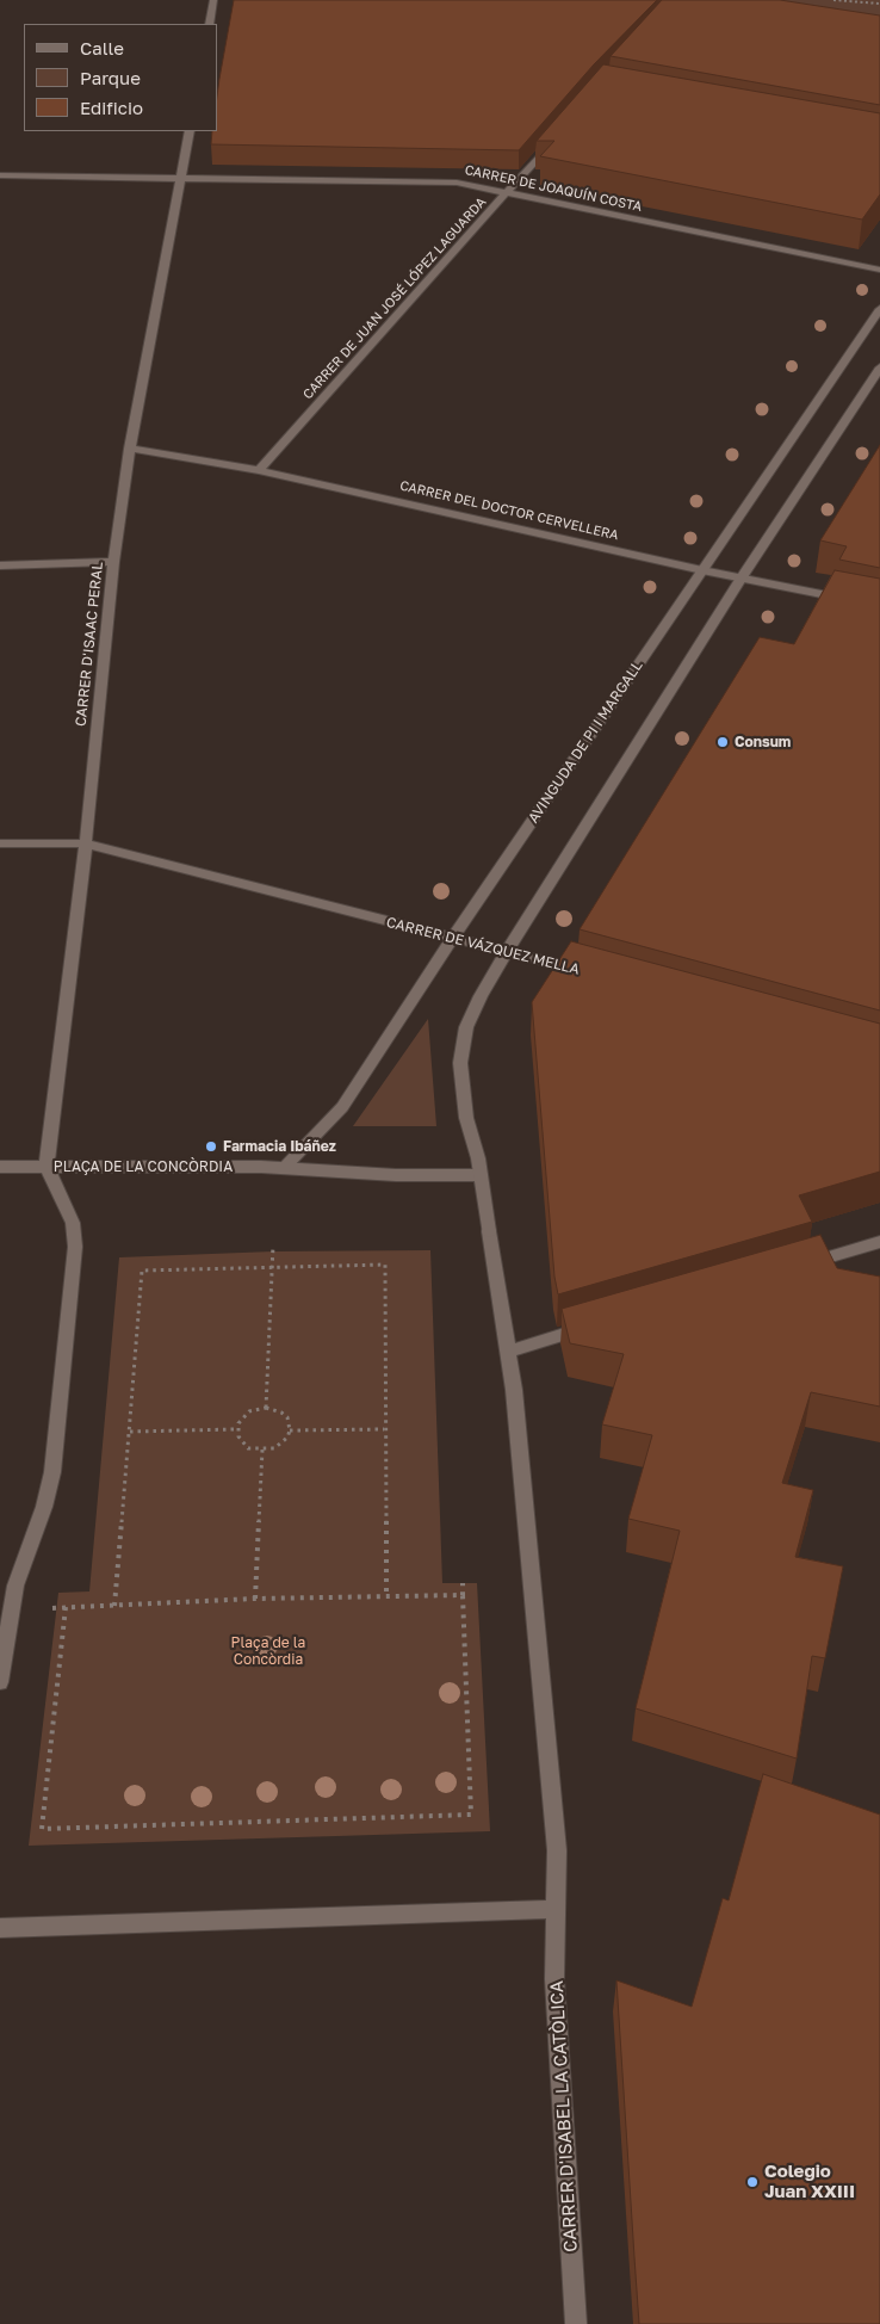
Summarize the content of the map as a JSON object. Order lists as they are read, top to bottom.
{
  "streets": {
    "street": [
      "CARRER DE JOAQUÍN COSTA",
      "CARRER DE JUAN JOSÉ LÓPEZ LAGUARDA",
      "CARRER DEL DOCTOR CERVELLERA",
      "CARRER D'ISAAC PERAL",
      "AVINGUDA DE PI I MARGALL",
      "CARRER DE VÁZQUEZ MELLA",
      "PLAÇA DE LA CONCÒRDIA",
      "CARRER D'ISABEL LA CATÒLICA"
    ]
  },
  "crossings": [
    ["CARRER DE JOAQUÍN COSTA", "CARRER DE JUAN JOSÉ LÓPEZ LAGUARDA"],
    ["CARRER DE JOAQUÍN COSTA", "CARRER D'ISAAC PERAL"],
    ["CARRER DE JUAN JOSÉ LÓPEZ LAGUARDA", "CARRER DEL DOCTOR CERVELLERA"],
    ["CARRER DEL DOCTOR CERVELLERA", "CARRER D'ISAAC PERAL"],
    ["CARRER DEL DOCTOR CERVELLERA", "AVINGUDA DE PI I MARGALL"],
    ["CARRER D'ISAAC PERAL", "CARRER DE VÁZQUEZ MELLA"],
    ["CARRER D'ISAAC PERAL", "PLAÇA DE LA CONCÒRDIA"],
    ["AVINGUDA DE PI I MARGALL", "CARRER DE VÁZQUEZ MELLA"],
    ["AVINGUDA DE PI I MARGALL", "PLAÇA DE LA CONCÒRDIA"]
  ],
  "parks": ["Plaça de la Concòrdia"],
  "places": ["Consum", "Farmacia Ibáñez", "Colegio Juan XXIII"],
  "legend": ["Calle", "Parque", "Edificio"]
}
